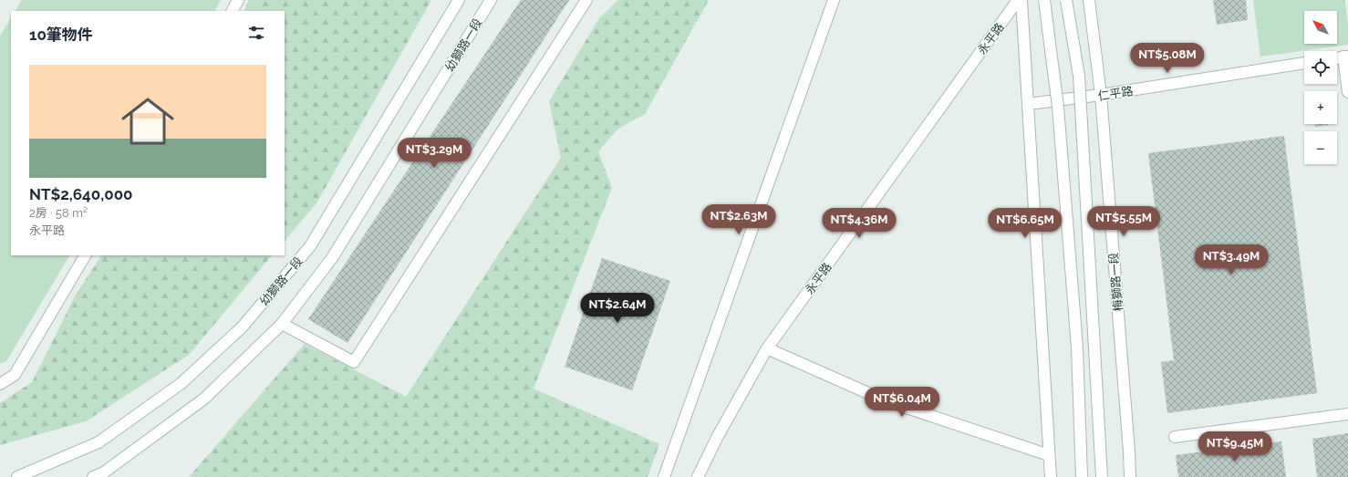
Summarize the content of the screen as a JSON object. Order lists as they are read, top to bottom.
{
  "streets": {
    "street": [
      "永平路",
      "幼獅路一段",
      "仁平路",
      "梅獅路一段"
    ]
  },
  "crossings": [
    ["仁平路", "梅獅路一段"]
  ],
  "north": "top left",
  "page": {
    "map_buttons": ["+", "−"],
    "heading": "10筆物件",
    "price": [
      "NT$5.08M",
      "NT$3.29M",
      "NT$2.63M",
      "NT$5.55M",
      "NT$4.36M",
      "NT$6.65M",
      "NT$3.49M",
      "NT$2.64M",
      "NT$6.04M",
      "NT$9.45M"
    ],
    "list": [
      {
        "name": "NT$2,640,000",
        "note": "2房 · 58 m² · 永平路"
      }
    ]
  }
}
